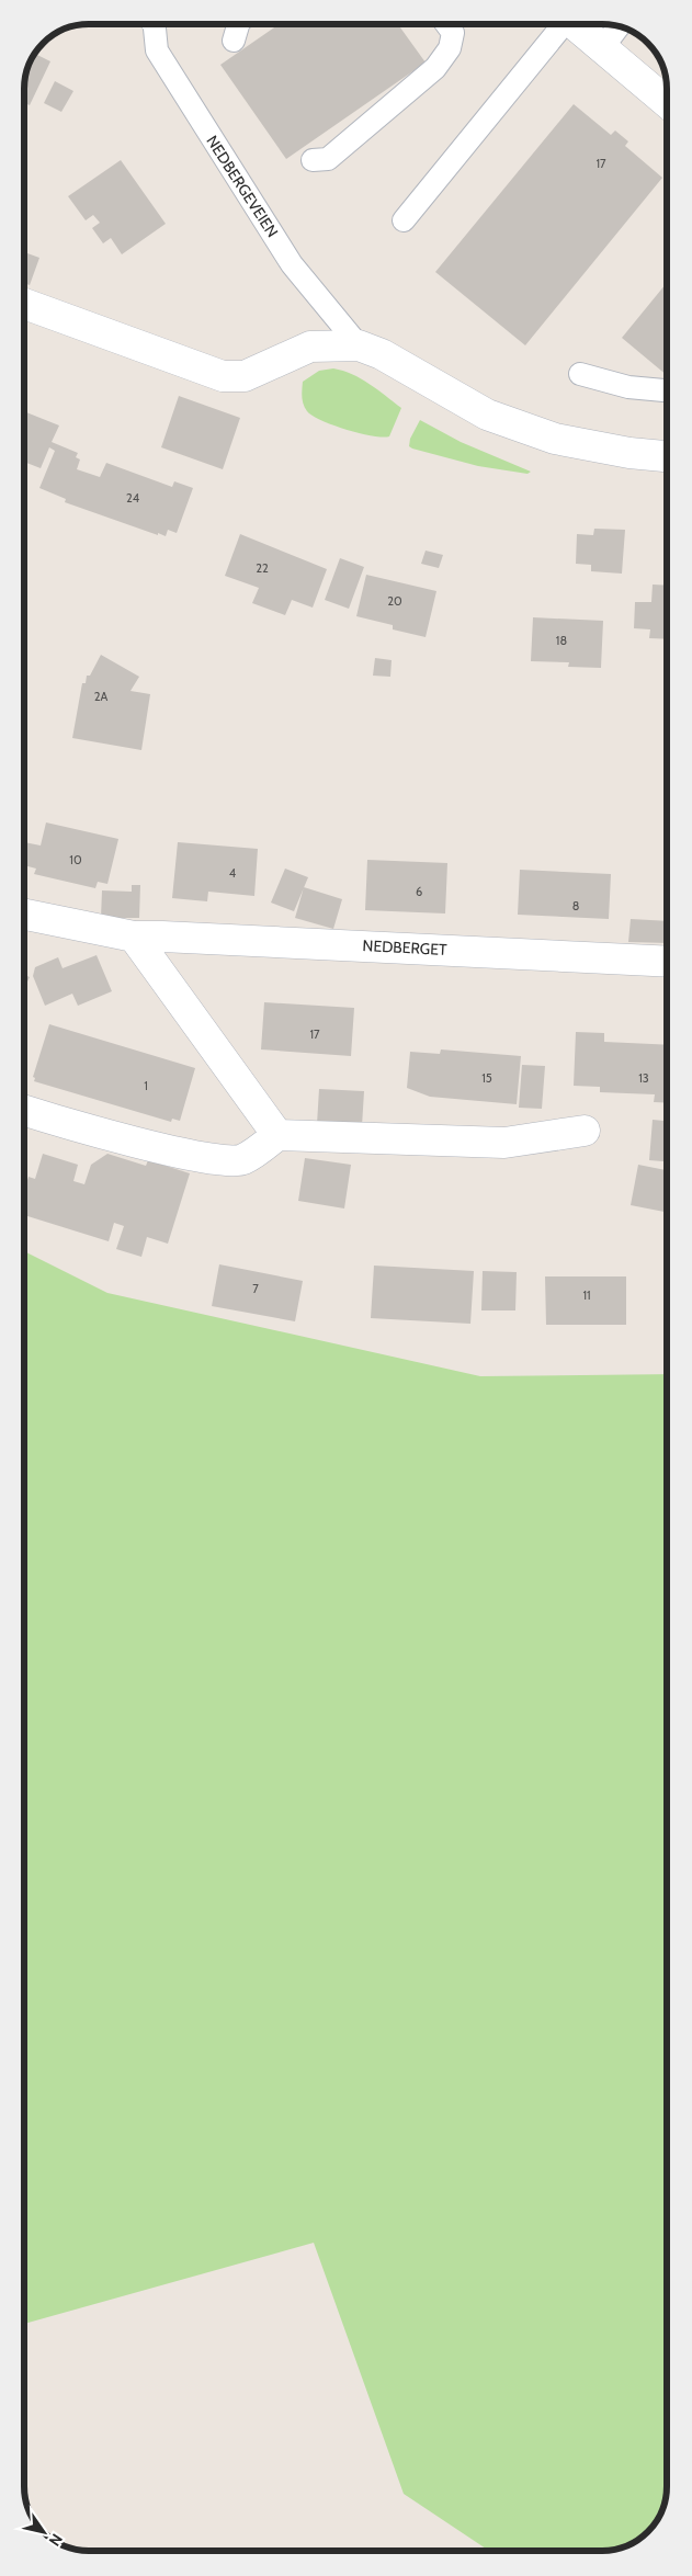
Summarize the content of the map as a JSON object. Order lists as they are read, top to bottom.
{
  "streets": {
    "street": ["NEDBERGET"],
    "lane": ["NEDBERGEVEIEN"]
  },
  "house_numbers": [
    "17",
    "24",
    "22",
    "20",
    "18",
    "2A",
    "10",
    "4",
    "6",
    "8",
    "17",
    "15",
    "13",
    "1",
    "7",
    "11"
  ],
  "north": "bottom right"
}
